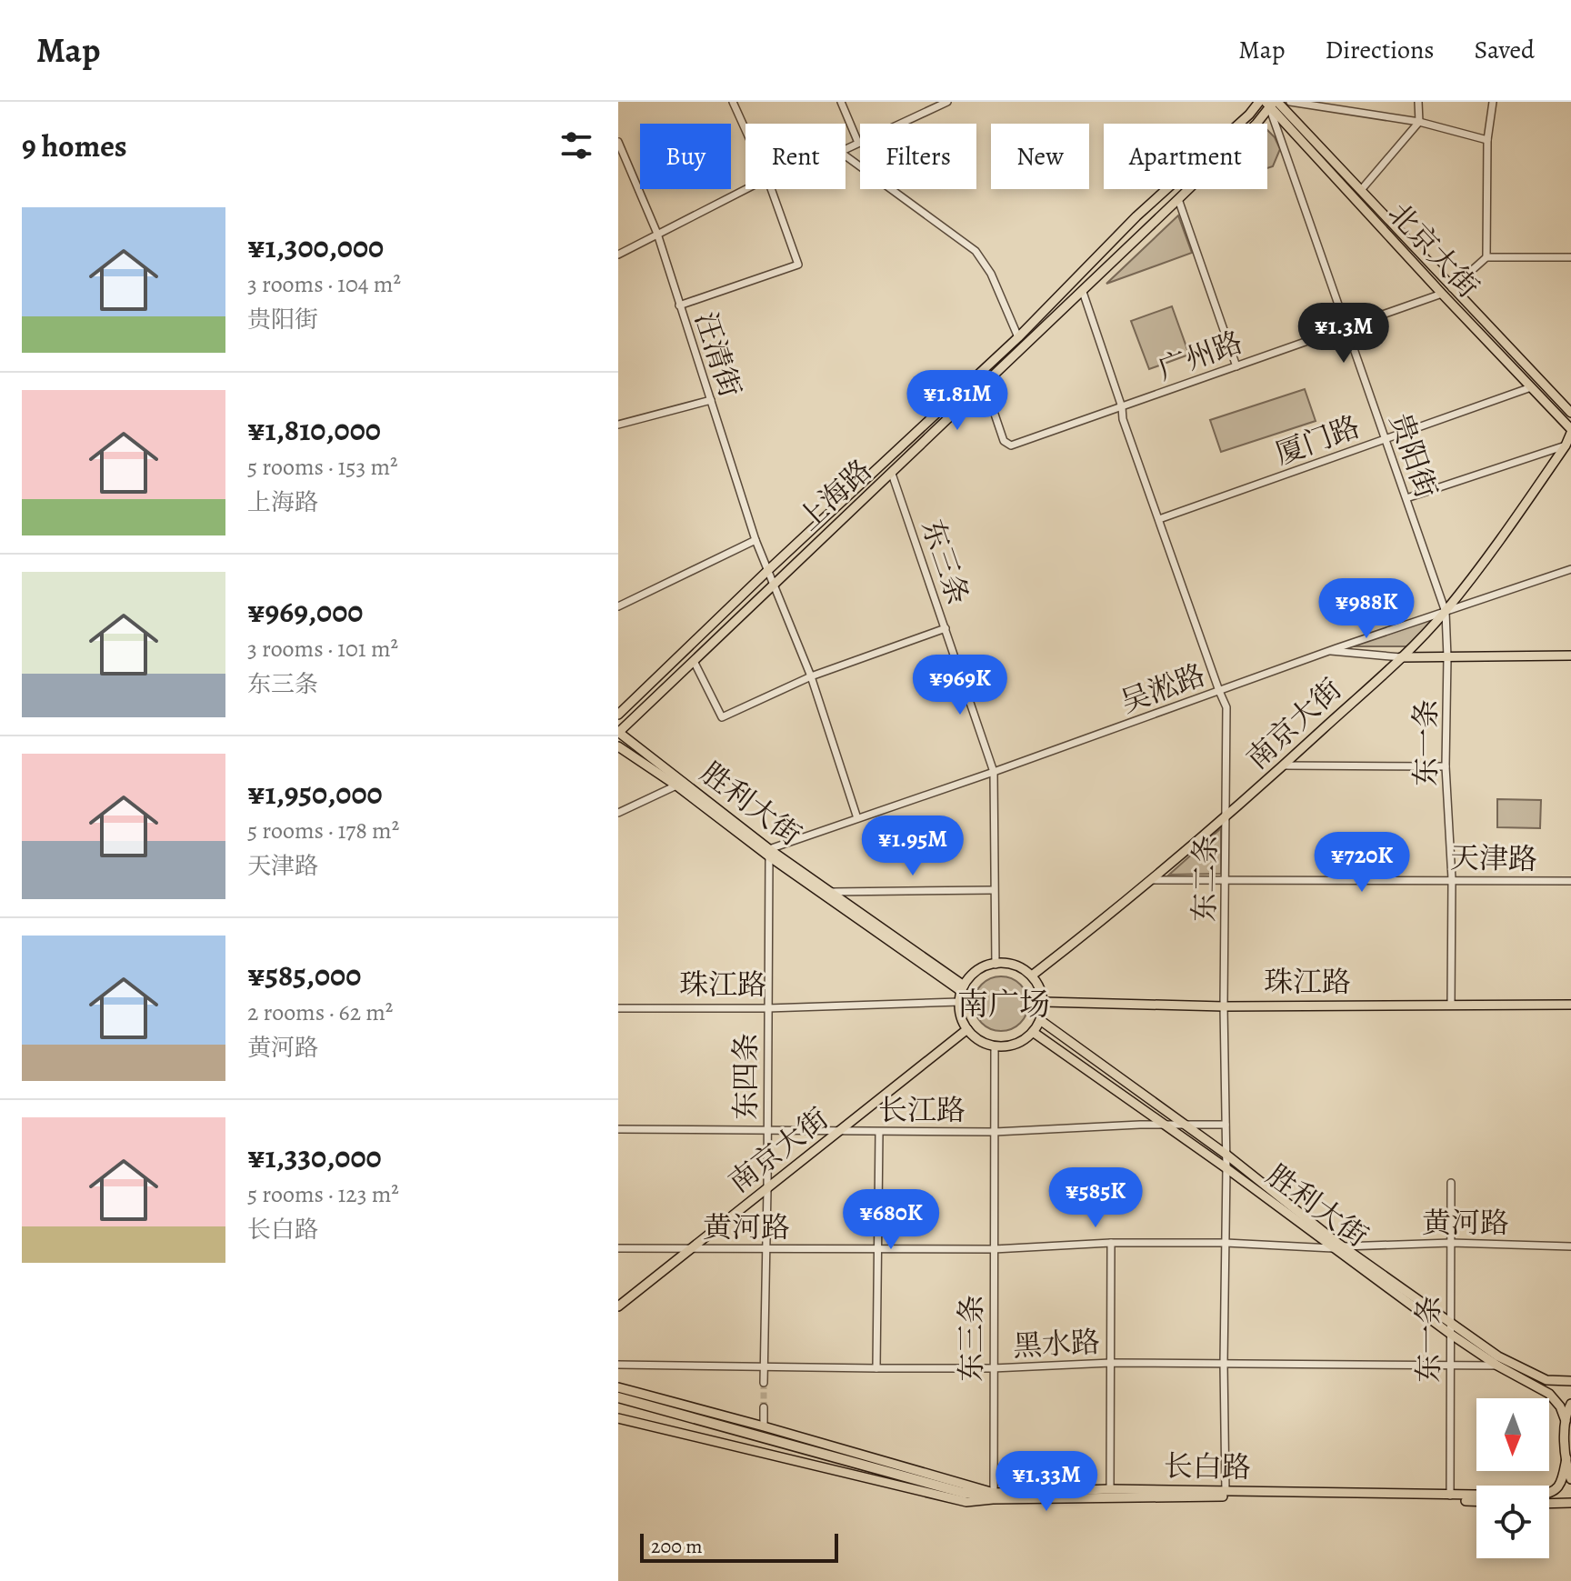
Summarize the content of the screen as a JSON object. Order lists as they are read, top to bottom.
{
  "streets": {
    "main road": [
      "北京大街",
      "上海路",
      "南京大街",
      "胜利大街",
      "珠江路",
      "长白路"
    ],
    "street": [
      "汪清街",
      "广州路",
      "厦门路",
      "贵阳街",
      "东三条",
      "吴淞路",
      "东一条",
      "天津路",
      "东二条",
      "东四条",
      "长江路",
      "黄河路",
      "黑水路"
    ]
  },
  "crossings": [
    ["北京大街", "广州路"],
    ["北京大街", "厦门路"],
    ["北京大街", "贵阳街"],
    ["北京大街", "上海路"],
    ["北京大街", "南京大街"],
    ["汪清街", "上海路"],
    ["汪清街", "吴淞路"],
    ["广州路", "贵阳街"],
    ["广州路", "上海路"],
    ["广州路", "东二条"],
    ["厦门路", "贵阳街"],
    ["厦门路", "东二条"],
    ["贵阳街", "上海路"],
    ["贵阳街", "吴淞路"],
    ["贵阳街", "南京大街"],
    ["贵阳街", "东一条"],
    ["上海路", "东三条"],
    ["上海路", "胜利大街"],
    ["上海路", "东二条"],
    ["东三条", "吴淞路"],
    ["东三条", "南京大街"],
    ["东三条", "胜利大街"],
    ["东三条", "珠江路"],
    ["东三条", "长江路"],
    ["东三条", "黄河路"],
    ["东三条", "黑水路"],
    ["东三条", "长白路"],
    ["吴淞路", "南京大街"],
    ["吴淞路", "东一条"],
    ["吴淞路", "胜利大街"],
    ["吴淞路", "东二条"],
    ["吴淞路", "东四条"],
    ["南京大街", "东一条"],
    ["南京大街", "胜利大街"],
    ["南京大街", "天津路"],
    ["南京大街", "东二条"],
    ["南京大街", "珠江路"],
    ["南京大街", "东四条"],
    ["南京大街", "长江路"],
    ["南京大街", "黄河路"],
    ["东一条", "胜利大街"],
    ["东一条", "天津路"],
    ["东一条", "珠江路"],
    ["东一条", "黄河路"],
    ["东一条", "黑水路"],
    ["东一条", "长白路"],
    ["胜利大街", "东二条"],
    ["胜利大街", "珠江路"],
    ["胜利大街", "东四条"],
    ["胜利大街", "长江路"],
    ["胜利大街", "黄河路"],
    ["胜利大街", "黑水路"],
    ["天津路", "东二条"],
    ["东二条", "珠江路"],
    ["东二条", "长江路"],
    ["东二条", "黄河路"],
    ["东二条", "黑水路"],
    ["东二条", "长白路"],
    ["珠江路", "东四条"],
    ["东四条", "长江路"],
    ["东四条", "黄河路"],
    ["东四条", "黑水路"]
  ],
  "districts": ["南广场"],
  "scale_bar": "200 m",
  "north": "bottom",
  "page": {
    "header": "Map",
    "nav": ["Map", "Directions", "Saved"],
    "heading": "9 homes",
    "chip": [
      "Buy",
      "Rent",
      "Filters",
      "New",
      "Apartment"
    ],
    "list": [
      {
        "name": "¥1,300,000",
        "note": "3 rooms · 104 m² · 贵阳街"
      },
      {
        "name": "¥1,810,000",
        "note": "5 rooms · 153 m² · 上海路"
      },
      {
        "name": "¥969,000",
        "note": "3 rooms · 101 m² · 东三条"
      },
      {
        "name": "¥1,950,000",
        "note": "5 rooms · 178 m² · 天津路"
      },
      {
        "name": "¥585,000",
        "note": "2 rooms · 62 m² · 黄河路"
      },
      {
        "name": "¥1,330,000",
        "note": "5 rooms · 123 m² · 长白路"
      }
    ],
    "price": [
      "¥1.3M",
      "¥1.81M",
      "¥988K",
      "¥969K",
      "¥1.95M",
      "¥720K",
      "¥585K",
      "¥680K",
      "¥1.33M"
    ],
    "scale": "200 m"
  }
}
